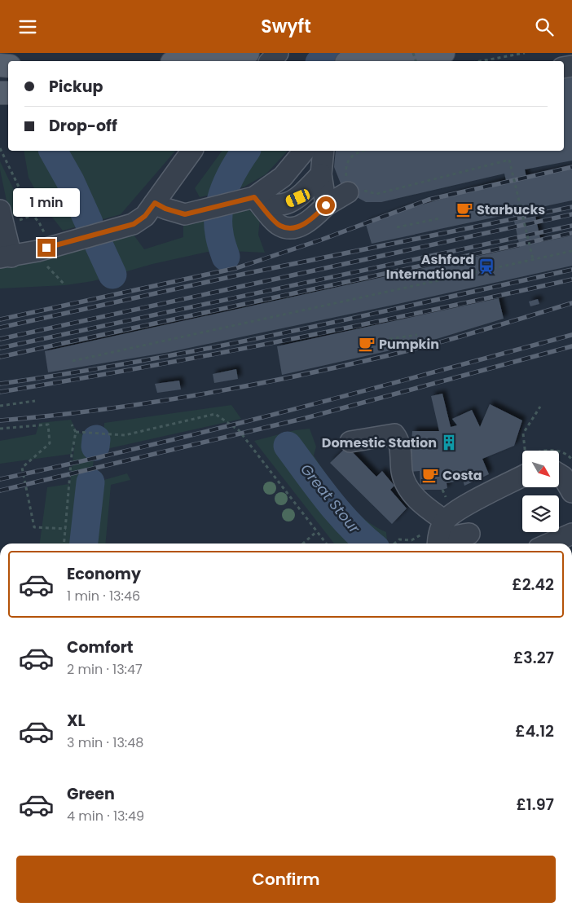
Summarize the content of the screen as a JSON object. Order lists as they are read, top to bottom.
{
  "water": ["Great Stour"],
  "places": {
    "cafe": ["Starbucks", "Pumpkin", "Costa"],
    "station": ["Ashford International"],
    "building": ["Domestic Station"]
  },
  "north": "bottom right",
  "page": {
    "header": "Swyft",
    "banner": ["Pickup", "Drop-off"],
    "bubble": "1 min",
    "list": [
      {
        "name": "Economy",
        "note": "1 min · 13:46",
        "value": "£2.42"
      },
      {
        "name": "Comfort",
        "note": "2 min · 13:47",
        "value": "£3.27"
      },
      {
        "name": "XL",
        "note": "3 min · 13:48",
        "value": "£4.12"
      },
      {
        "name": "Green",
        "note": "4 min · 13:49",
        "value": "£1.97"
      }
    ],
    "buttons": "Confirm"
  }
}
